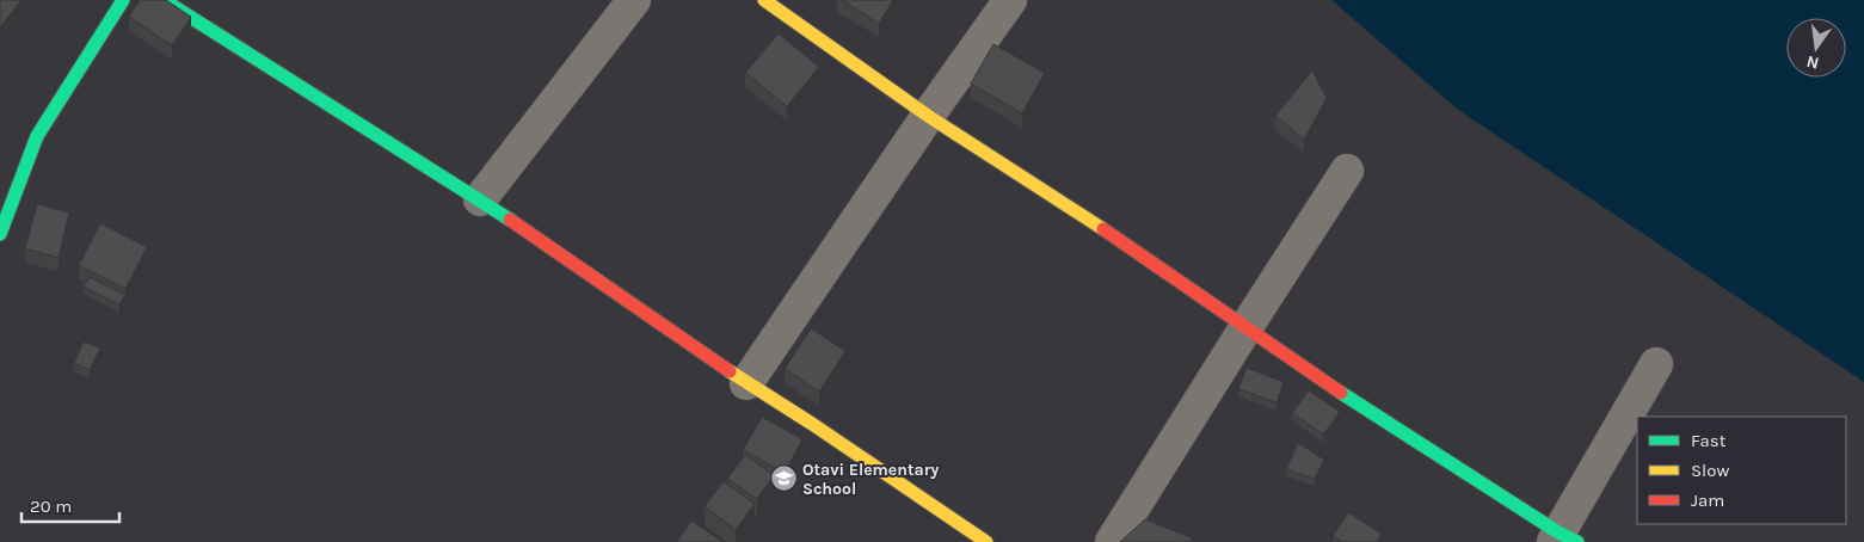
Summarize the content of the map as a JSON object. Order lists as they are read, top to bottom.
{
  "places": {
    "school or university": ["Otavi Elementary School"]
  },
  "legend": ["Fast", "Slow", "Jam"],
  "scale_bar": "20 m",
  "north": "bottom"
}
